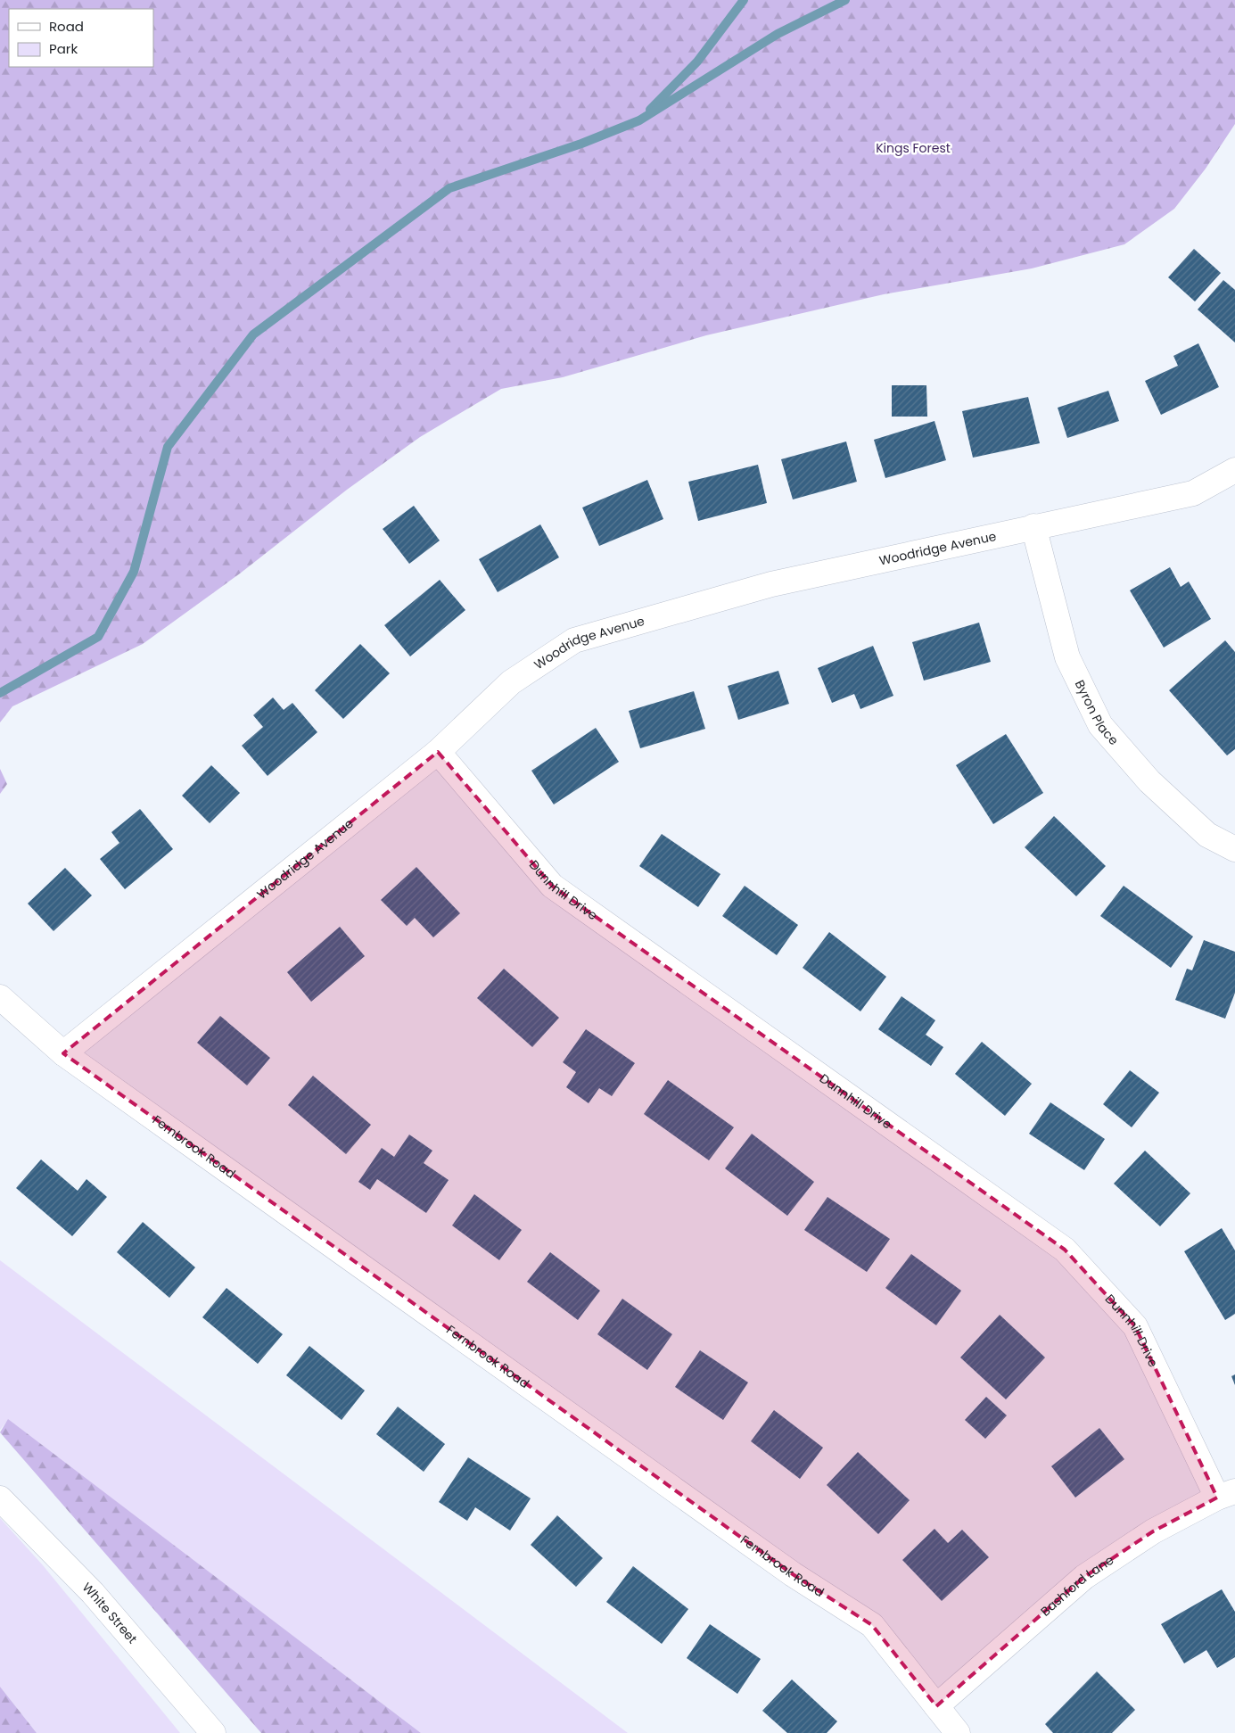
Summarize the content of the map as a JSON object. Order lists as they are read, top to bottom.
{
  "streets": {
    "street": [
      "Woodridge Avenue",
      "Byron Place",
      "Dunnhill Drive",
      "Fernbrook Road",
      "Bashford Lane",
      "White Street"
    ]
  },
  "crossings": [
    ["Woodridge Avenue", "Byron Place"],
    ["Woodridge Avenue", "Dunnhill Drive"],
    ["Woodridge Avenue", "Fernbrook Road"],
    ["Dunnhill Drive", "Bashford Lane"],
    ["Fernbrook Road", "Bashford Lane"]
  ],
  "parks": ["Kings Forest"],
  "legend": ["Road", "Park"]
}
